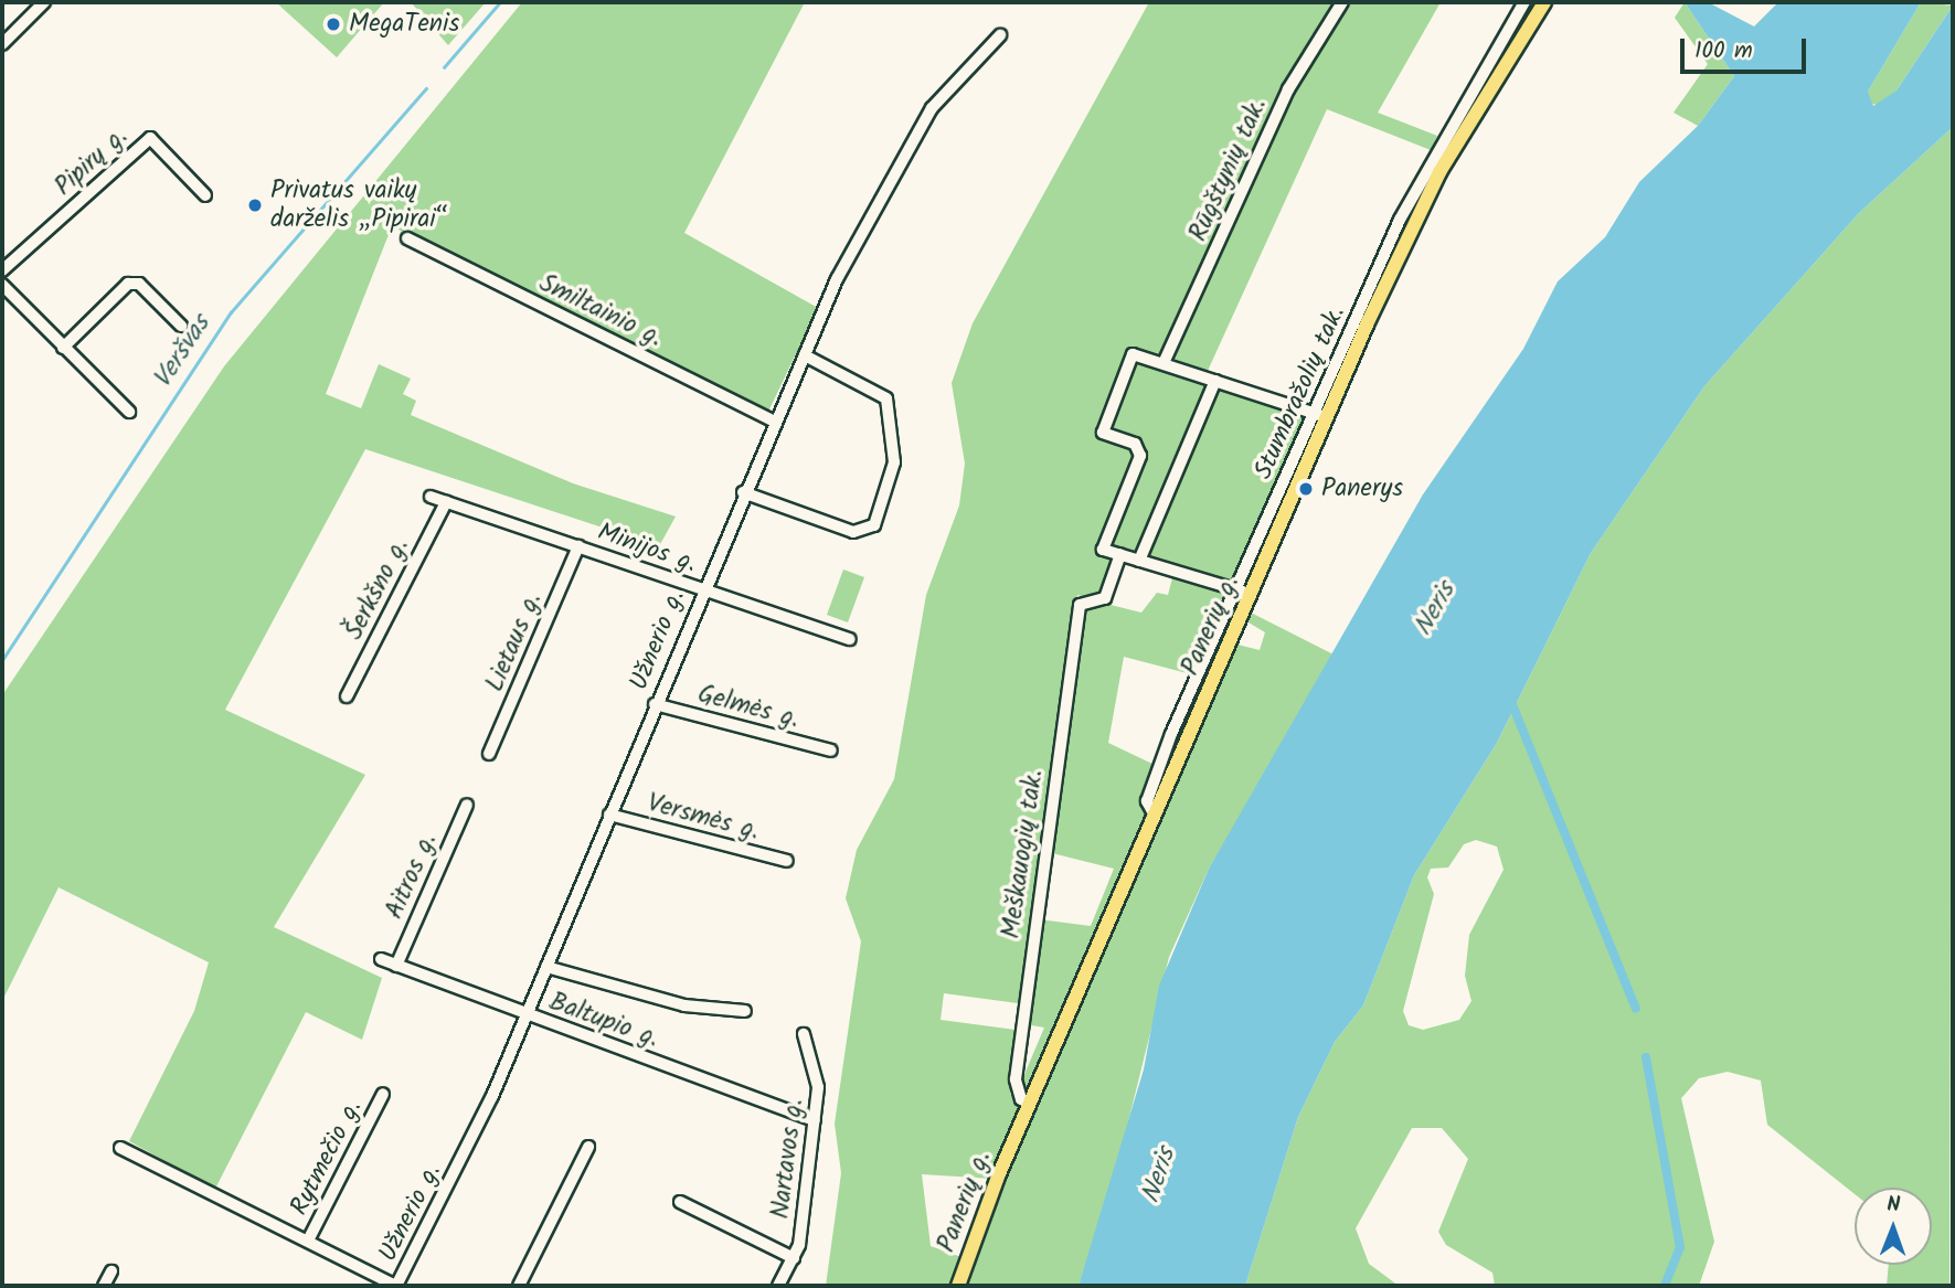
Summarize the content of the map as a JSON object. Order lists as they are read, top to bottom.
{
  "streets": {
    "main road": ["Panerių g."],
    "street": [
      "Pipirų g.",
      "Rūgštynių tak.",
      "Smiltainio g.",
      "Stumbražolių tak.",
      "Minijos g.",
      "Šerkšno g.",
      "Užnerio g.",
      "Lietaus g.",
      "Gelmės g.",
      "Versmės g.",
      "Meškauogių tak.",
      "Aitros g.",
      "Baltupio g.",
      "Rytmečio g.",
      "Nartavos g."
    ]
  },
  "crossings": [
    ["Smiltainio g.", "Užnerio g."],
    ["Stumbražolių tak.", "Panerių g."],
    ["Minijos g.", "Šerkšno g."],
    ["Minijos g.", "Užnerio g."],
    ["Minijos g.", "Lietaus g."],
    ["Panerių g.", "Meškauogių tak."],
    ["Užnerio g.", "Gelmės g."],
    ["Užnerio g.", "Versmės g."],
    ["Užnerio g.", "Baltupio g."],
    ["Aitros g.", "Baltupio g."],
    ["Baltupio g.", "Nartavos g."]
  ],
  "water": ["Veršvas", "Neris"],
  "places": ["MegaTenis", "Privatus vaikų darželis „Pipirai“", "Panerys"],
  "scale_bar": "100 m",
  "north": "top"
}
